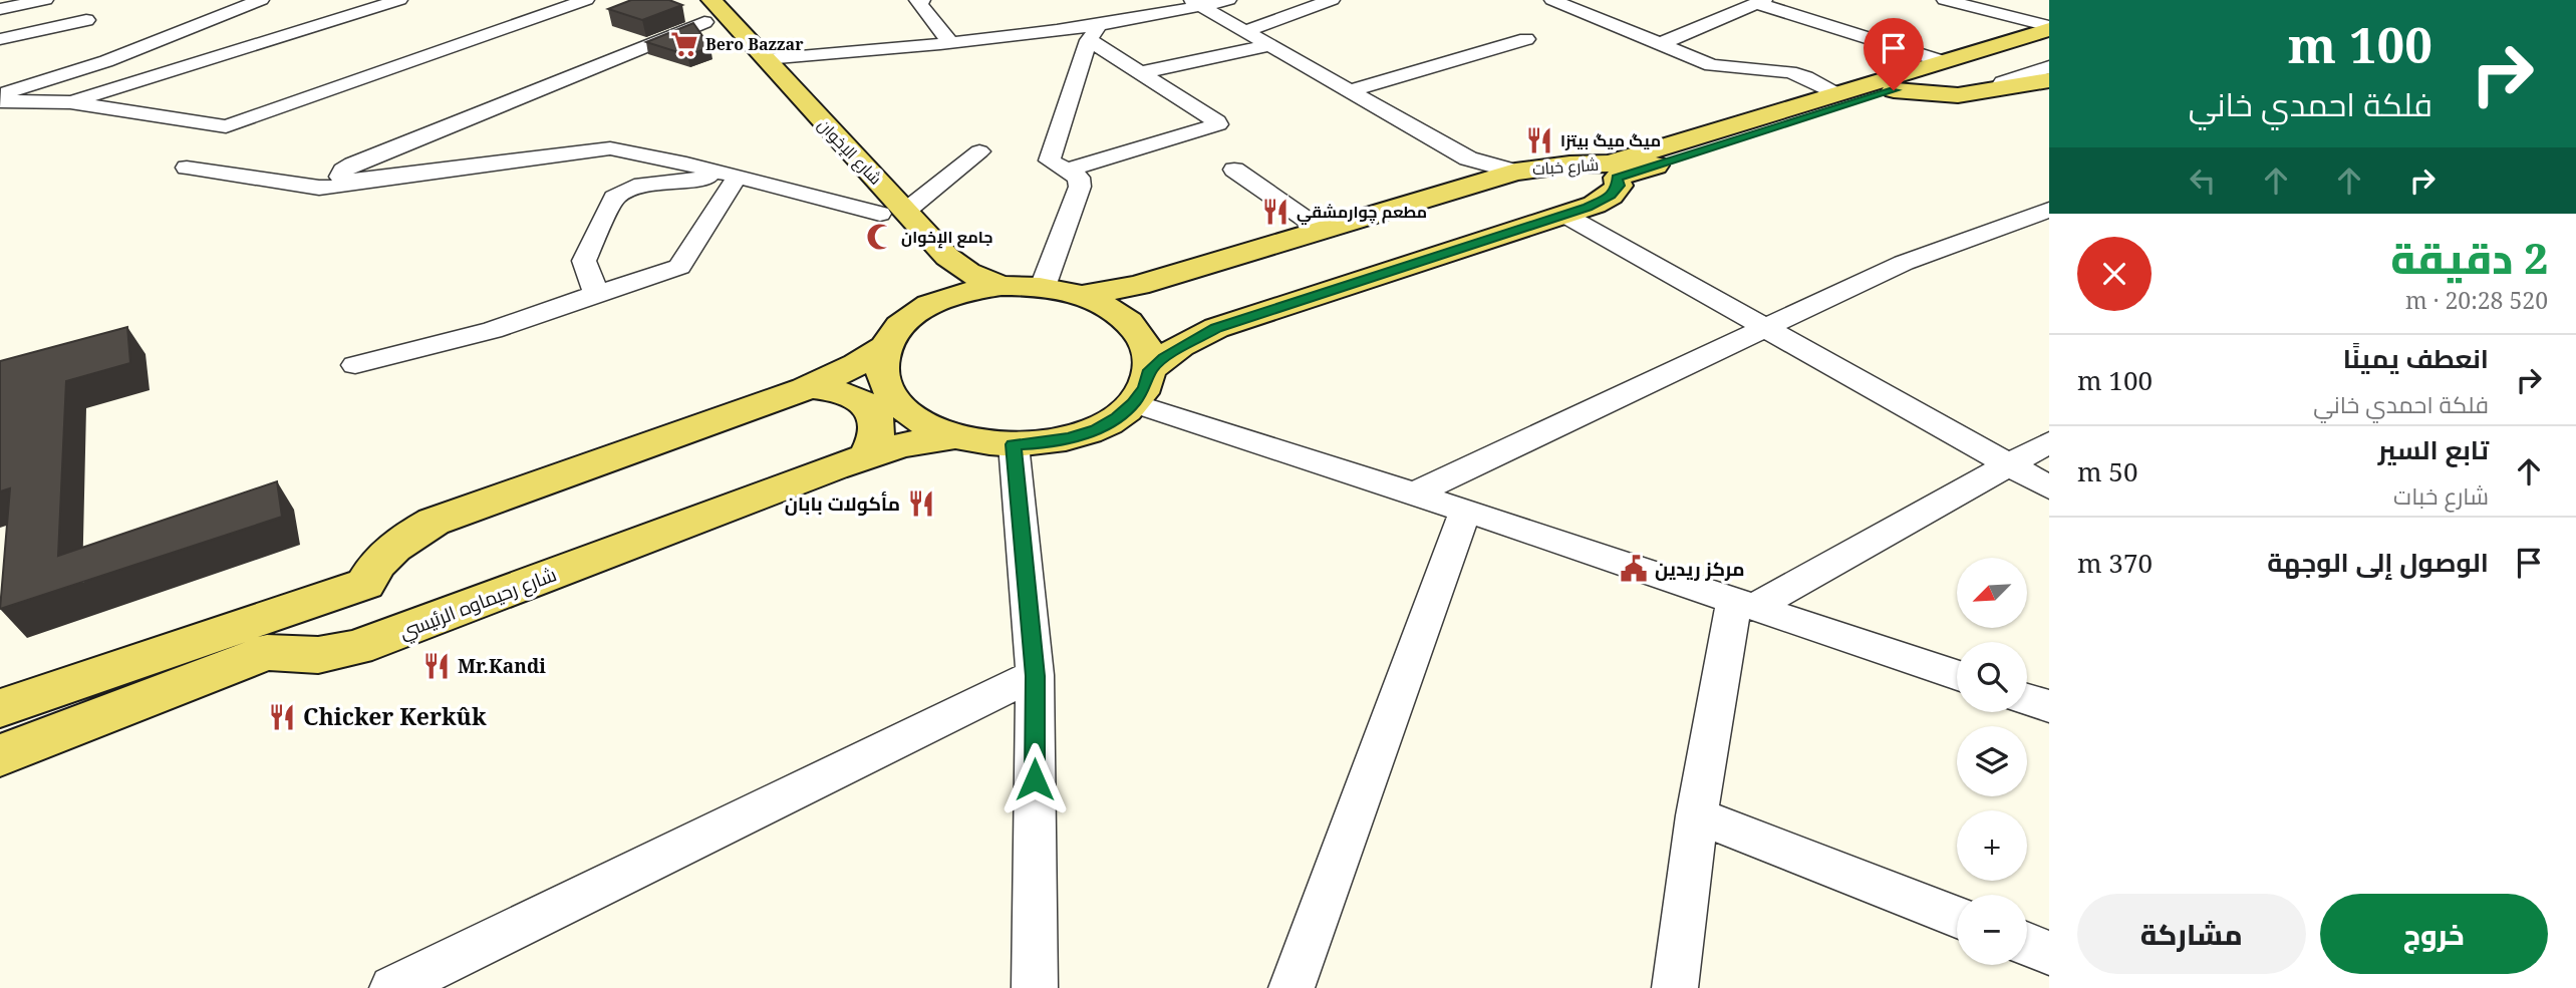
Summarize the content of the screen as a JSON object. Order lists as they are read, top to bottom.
{
  "streets": {
    "main road": ["شارع الإخوان", "شارع خبات", "شارع رحيماوه الرئيسي"]
  },
  "crossings": [
    ["شارع الإخوان", "شارع خبات"],
    ["شارع الإخوان", "شارع رحيماوه الرئيسي"],
    ["شارع خبات", "شارع رحيماوه الرئيسي"]
  ],
  "places": {
    "supermarket": ["Bero Bazzar"],
    "restaurant": [
      "ميگ ميگ بيتزا",
      "مطعم چوارمشقي",
      "مأكولات بابان",
      "Mr.Kandi",
      "Chicker Kerkûk"
    ],
    "mosque": ["جامع الإخوان"],
    "public building": ["مركز ريدين"]
  },
  "north": "bottom left",
  "page": {
    "turn": ["100 m", "فلكة احمدي خاني"],
    "heading": ["2 دقيقة", "520 m · 20:28"],
    "list": [
      {
        "name": "انعطف يمينًا",
        "note": "فلكة احمدي خاني",
        "value": "100 m"
      },
      {
        "name": "تابع السير",
        "note": "شارع خبات",
        "value": "50 m"
      },
      {
        "name": "الوصول إلى الوجهة",
        "value": "370 m"
      }
    ],
    "map_buttons": ["+", "−"],
    "buttons": ["خروج", "مشاركة"]
  }
}
